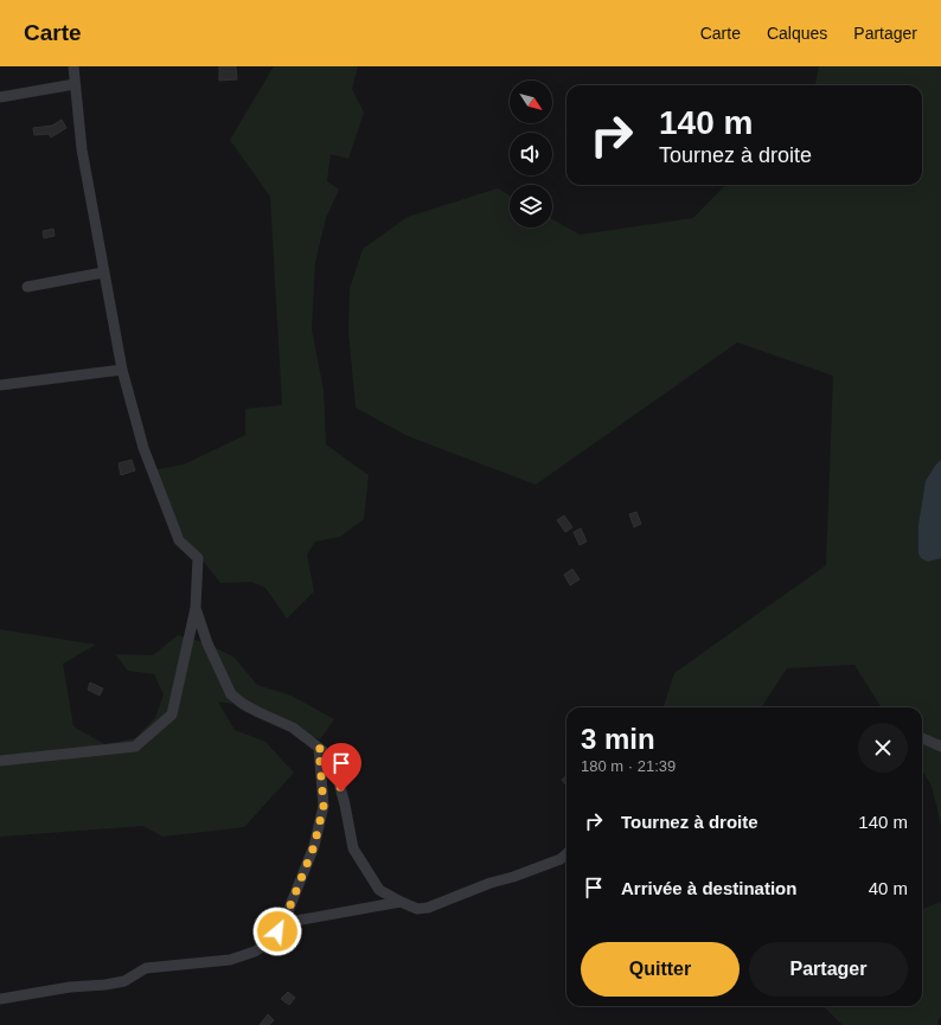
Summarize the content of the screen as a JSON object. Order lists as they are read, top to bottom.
{
  "north": "bottom right",
  "page": {
    "header": "Carte",
    "nav": ["Carte", "Calques", "Partager"],
    "turn": ["140 m", "Tournez à droite"],
    "heading": ["3 min", "180 m · 21:39"],
    "list": [
      {
        "name": "Tournez à droite",
        "value": "140 m"
      },
      {
        "name": "Arrivée à destination",
        "value": "40 m"
      }
    ],
    "buttons": ["Quitter", "Partager"]
  }
}
